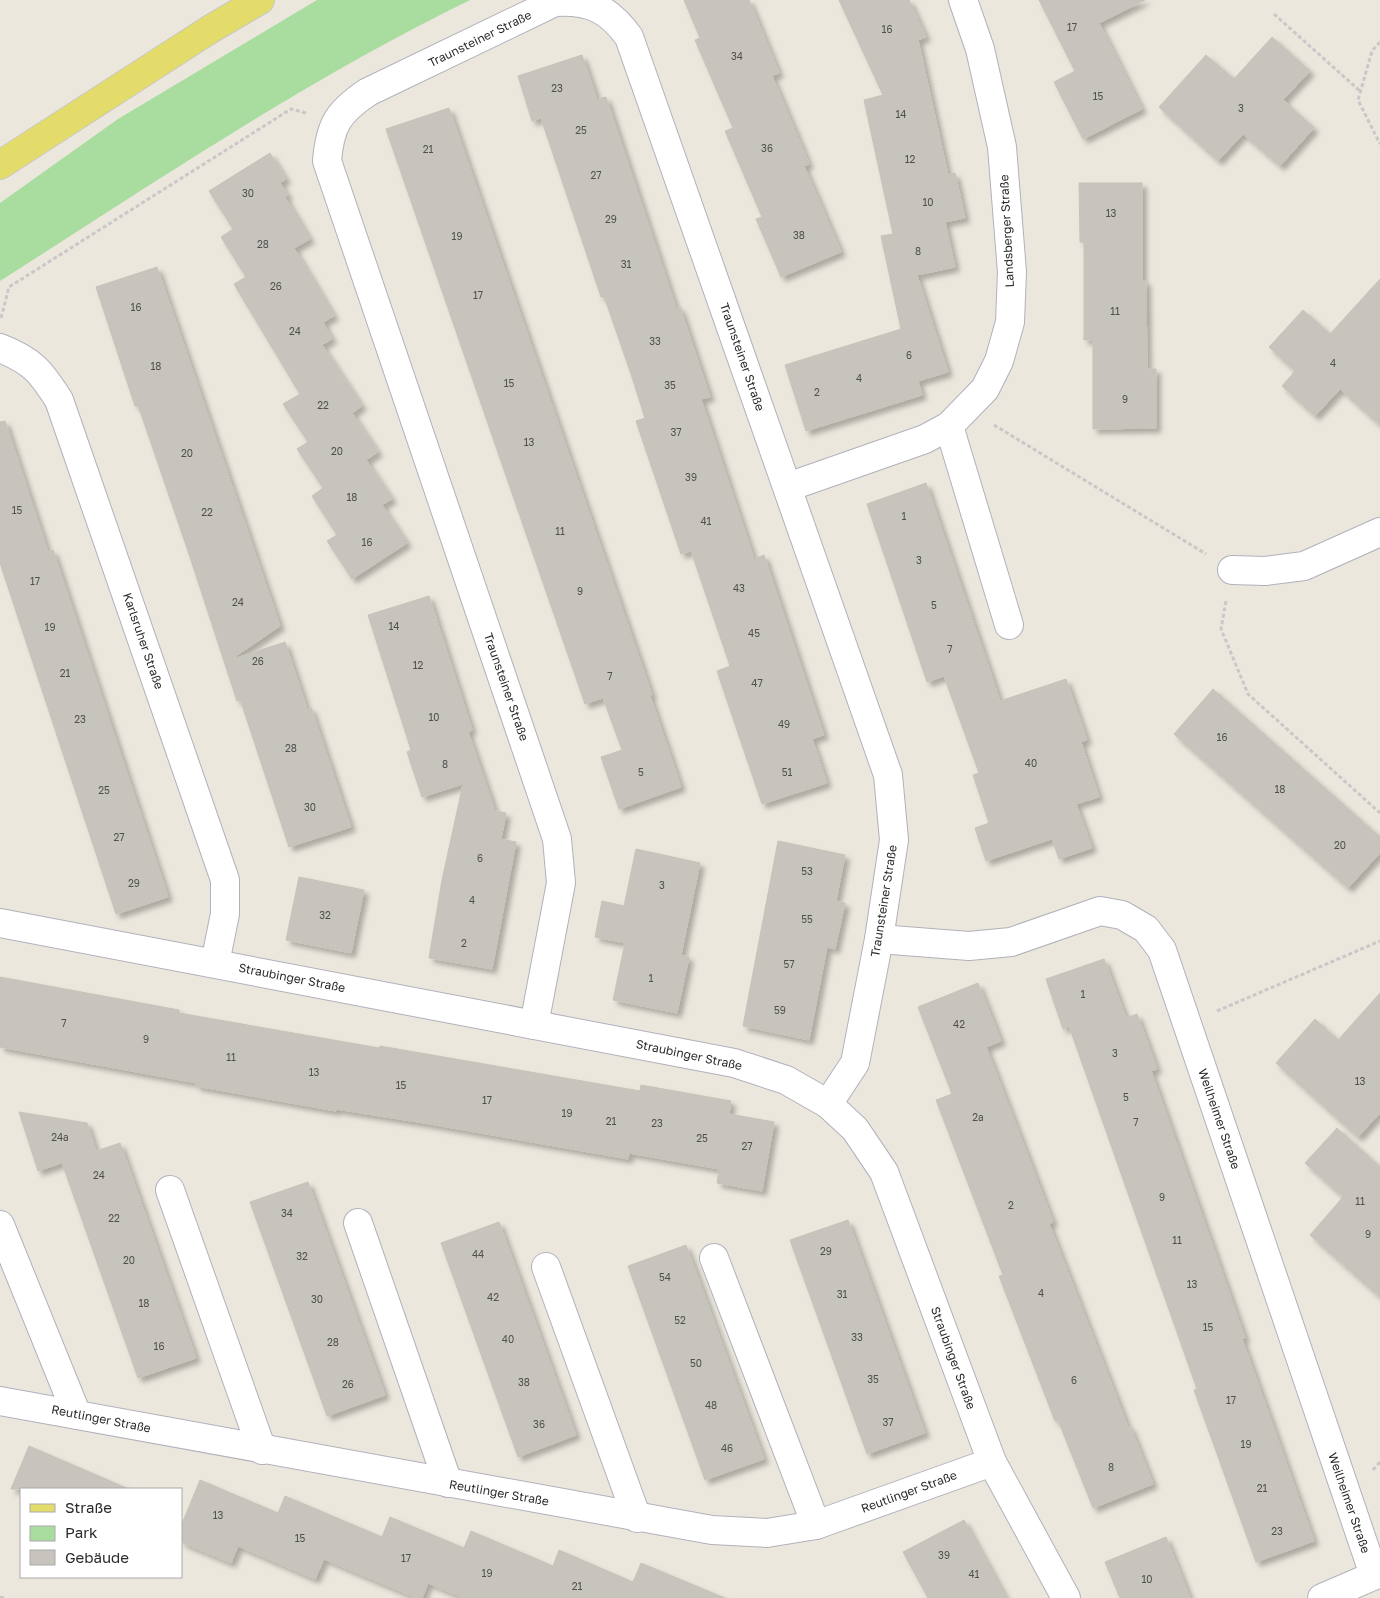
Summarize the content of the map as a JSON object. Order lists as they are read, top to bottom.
{
  "streets": {
    "street": [
      "Traunsteiner Straße",
      "Landsberger Straße",
      "Karlsruher Straße",
      "Straubinger Straße",
      "Weilheimer Straße",
      "Reutlinger Straße"
    ]
  },
  "crossings": [
    ["Traunsteiner Straße", "Landsberger Straße"],
    ["Traunsteiner Straße", "Straubinger Straße"],
    ["Traunsteiner Straße", "Weilheimer Straße"],
    ["Karlsruher Straße", "Straubinger Straße"],
    ["Straubinger Straße", "Reutlinger Straße"]
  ],
  "house_numbers": [
    "17",
    "16",
    "34",
    "23",
    "15",
    "3",
    "14",
    "25",
    "36",
    "21",
    "12",
    "27",
    "30",
    "10",
    "13",
    "29",
    "38",
    "19",
    "28",
    "8",
    "31",
    "26",
    "17",
    "16",
    "11",
    "24",
    "33",
    "6",
    "4",
    "18",
    "4",
    "15",
    "35",
    "2",
    "9",
    "22",
    "37",
    "13",
    "20",
    "20",
    "39",
    "18",
    "15",
    "22",
    "1",
    "41",
    "11",
    "16",
    "3",
    "17",
    "43",
    "9",
    "24",
    "5",
    "14",
    "19",
    "45",
    "7",
    "26",
    "12",
    "21",
    "7",
    "47",
    "10",
    "23",
    "49",
    "16",
    "28",
    "40",
    "8",
    "5",
    "51",
    "18",
    "25",
    "30",
    "27",
    "20",
    "6",
    "53",
    "29",
    "3",
    "4",
    "32",
    "55",
    "2",
    "57",
    "1",
    "1",
    "59",
    "7",
    "42",
    "9",
    "3",
    "11",
    "13",
    "13",
    "15",
    "5",
    "17",
    "19",
    "2a",
    "21",
    "7",
    "23",
    "24a",
    "25",
    "27",
    "24",
    "9",
    "11",
    "2",
    "34",
    "22",
    "9",
    "11",
    "29",
    "44",
    "32",
    "20",
    "54",
    "13",
    "4",
    "31",
    "42",
    "30",
    "18",
    "52",
    "15",
    "33",
    "40",
    "28",
    "16",
    "50",
    "35",
    "6",
    "38",
    "26",
    "17",
    "48",
    "37",
    "36",
    "19",
    "46",
    "8",
    "21",
    "13",
    "23",
    "15",
    "39",
    "17",
    "19",
    "41",
    "10",
    "21"
  ],
  "legend": ["Straße", "Park", "Gebäude"]
}
